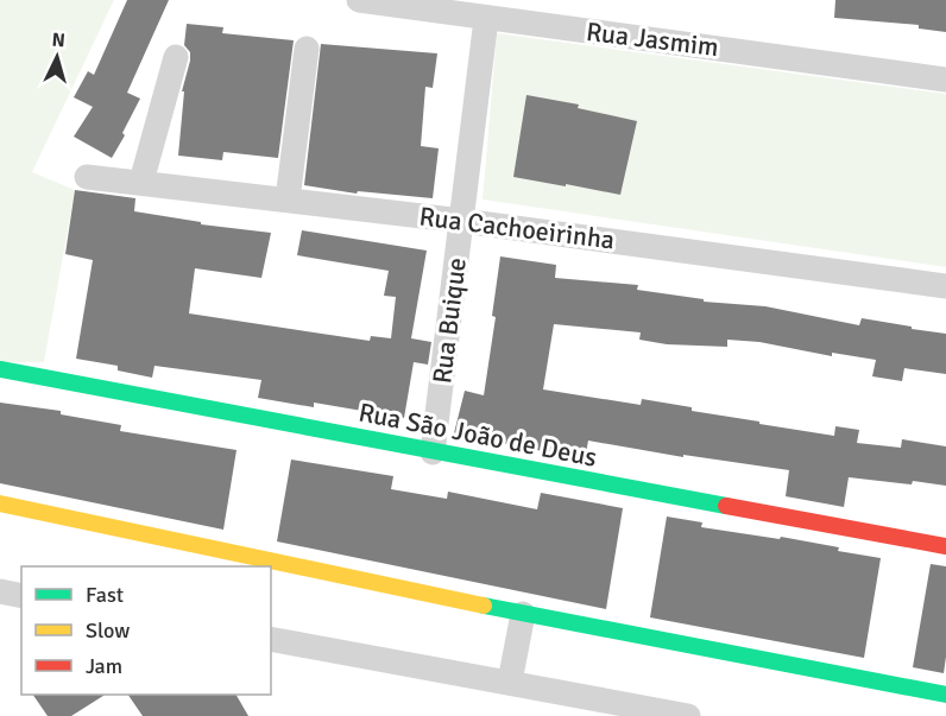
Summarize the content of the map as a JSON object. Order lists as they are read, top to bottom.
{
  "streets": {
    "street": [
      "Rua Jasmim",
      "Rua Cachoeirinha",
      "Rua Buique",
      "Rua São João de Deus"
    ]
  },
  "crossings": [
    ["Rua Jasmim", "Rua Buique"],
    ["Rua Cachoeirinha", "Rua Buique"],
    ["Rua Buique", "Rua São João de Deus"]
  ],
  "legend": ["Fast", "Slow", "Jam"],
  "north": "top"
}
